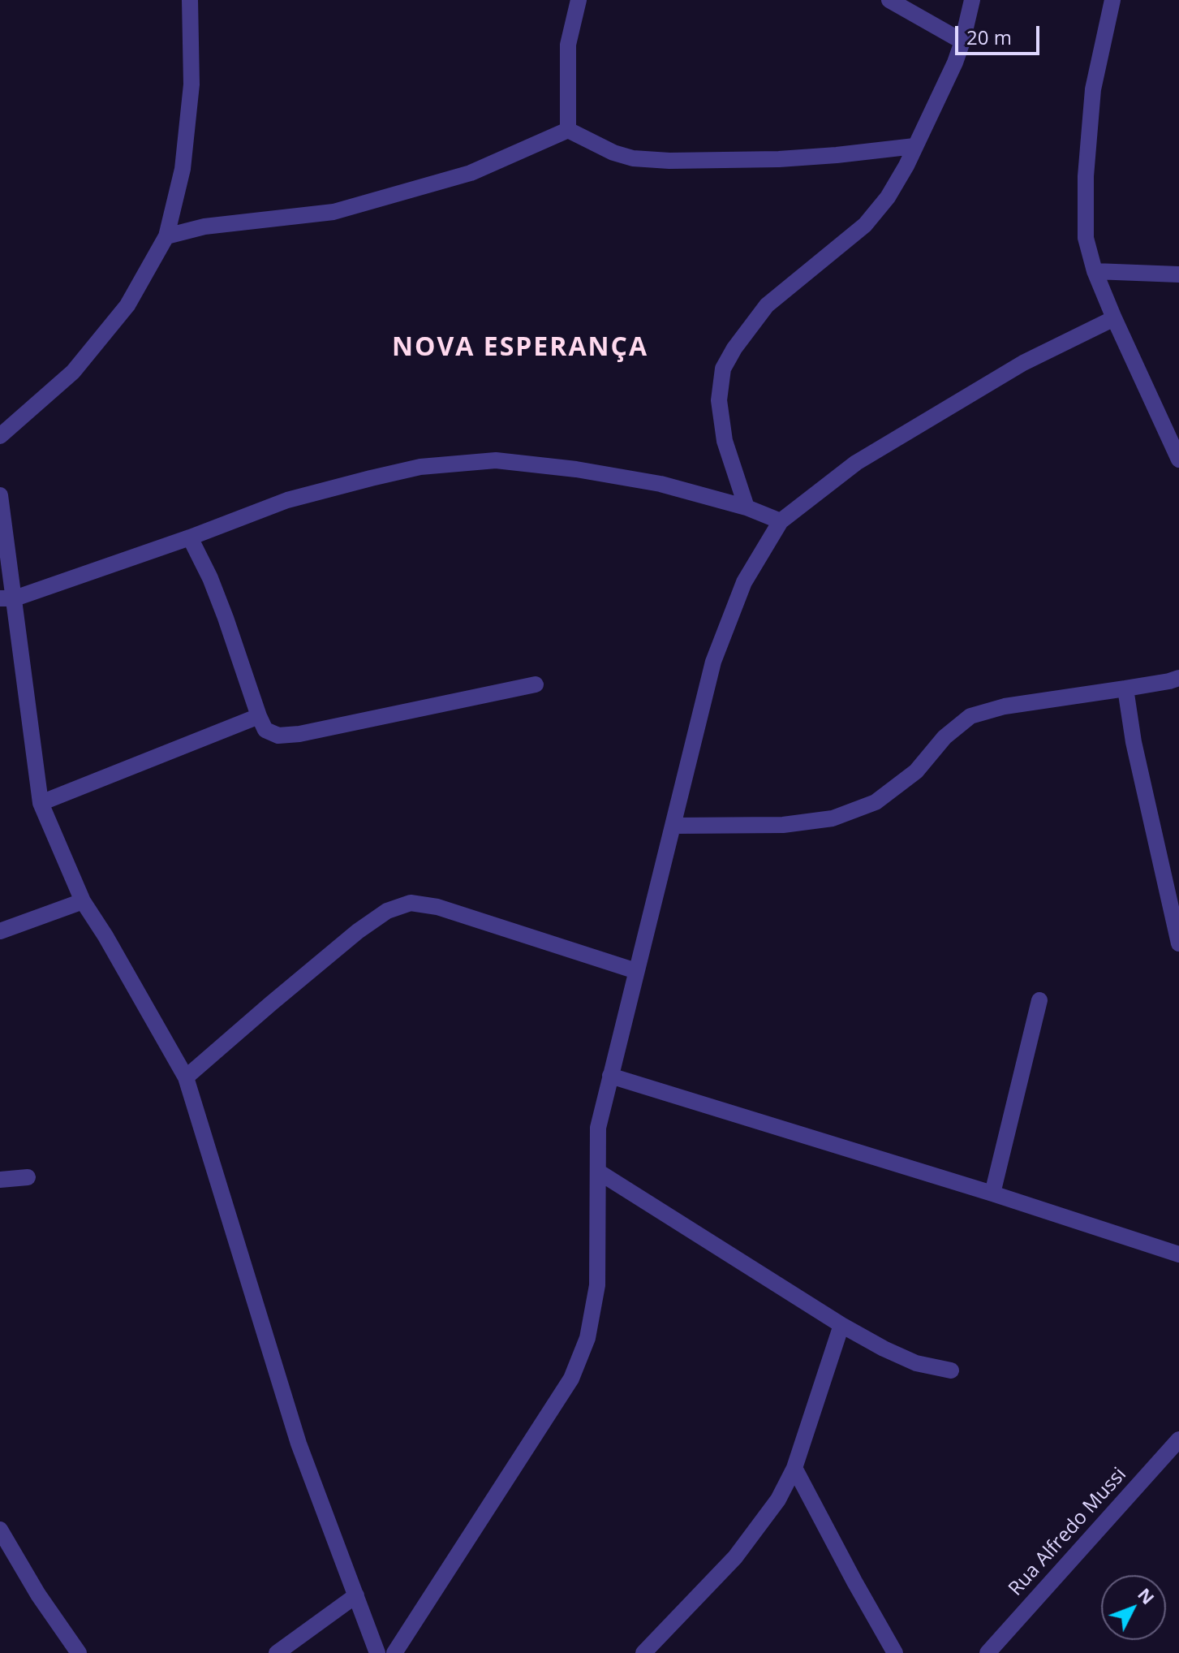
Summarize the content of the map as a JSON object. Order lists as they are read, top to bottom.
{
  "streets": {
    "street": ["Rua Alfredo Mussi"]
  },
  "districts": ["NOVA ESPERANÇA"],
  "scale_bar": "20 m",
  "north": "top right"
}
